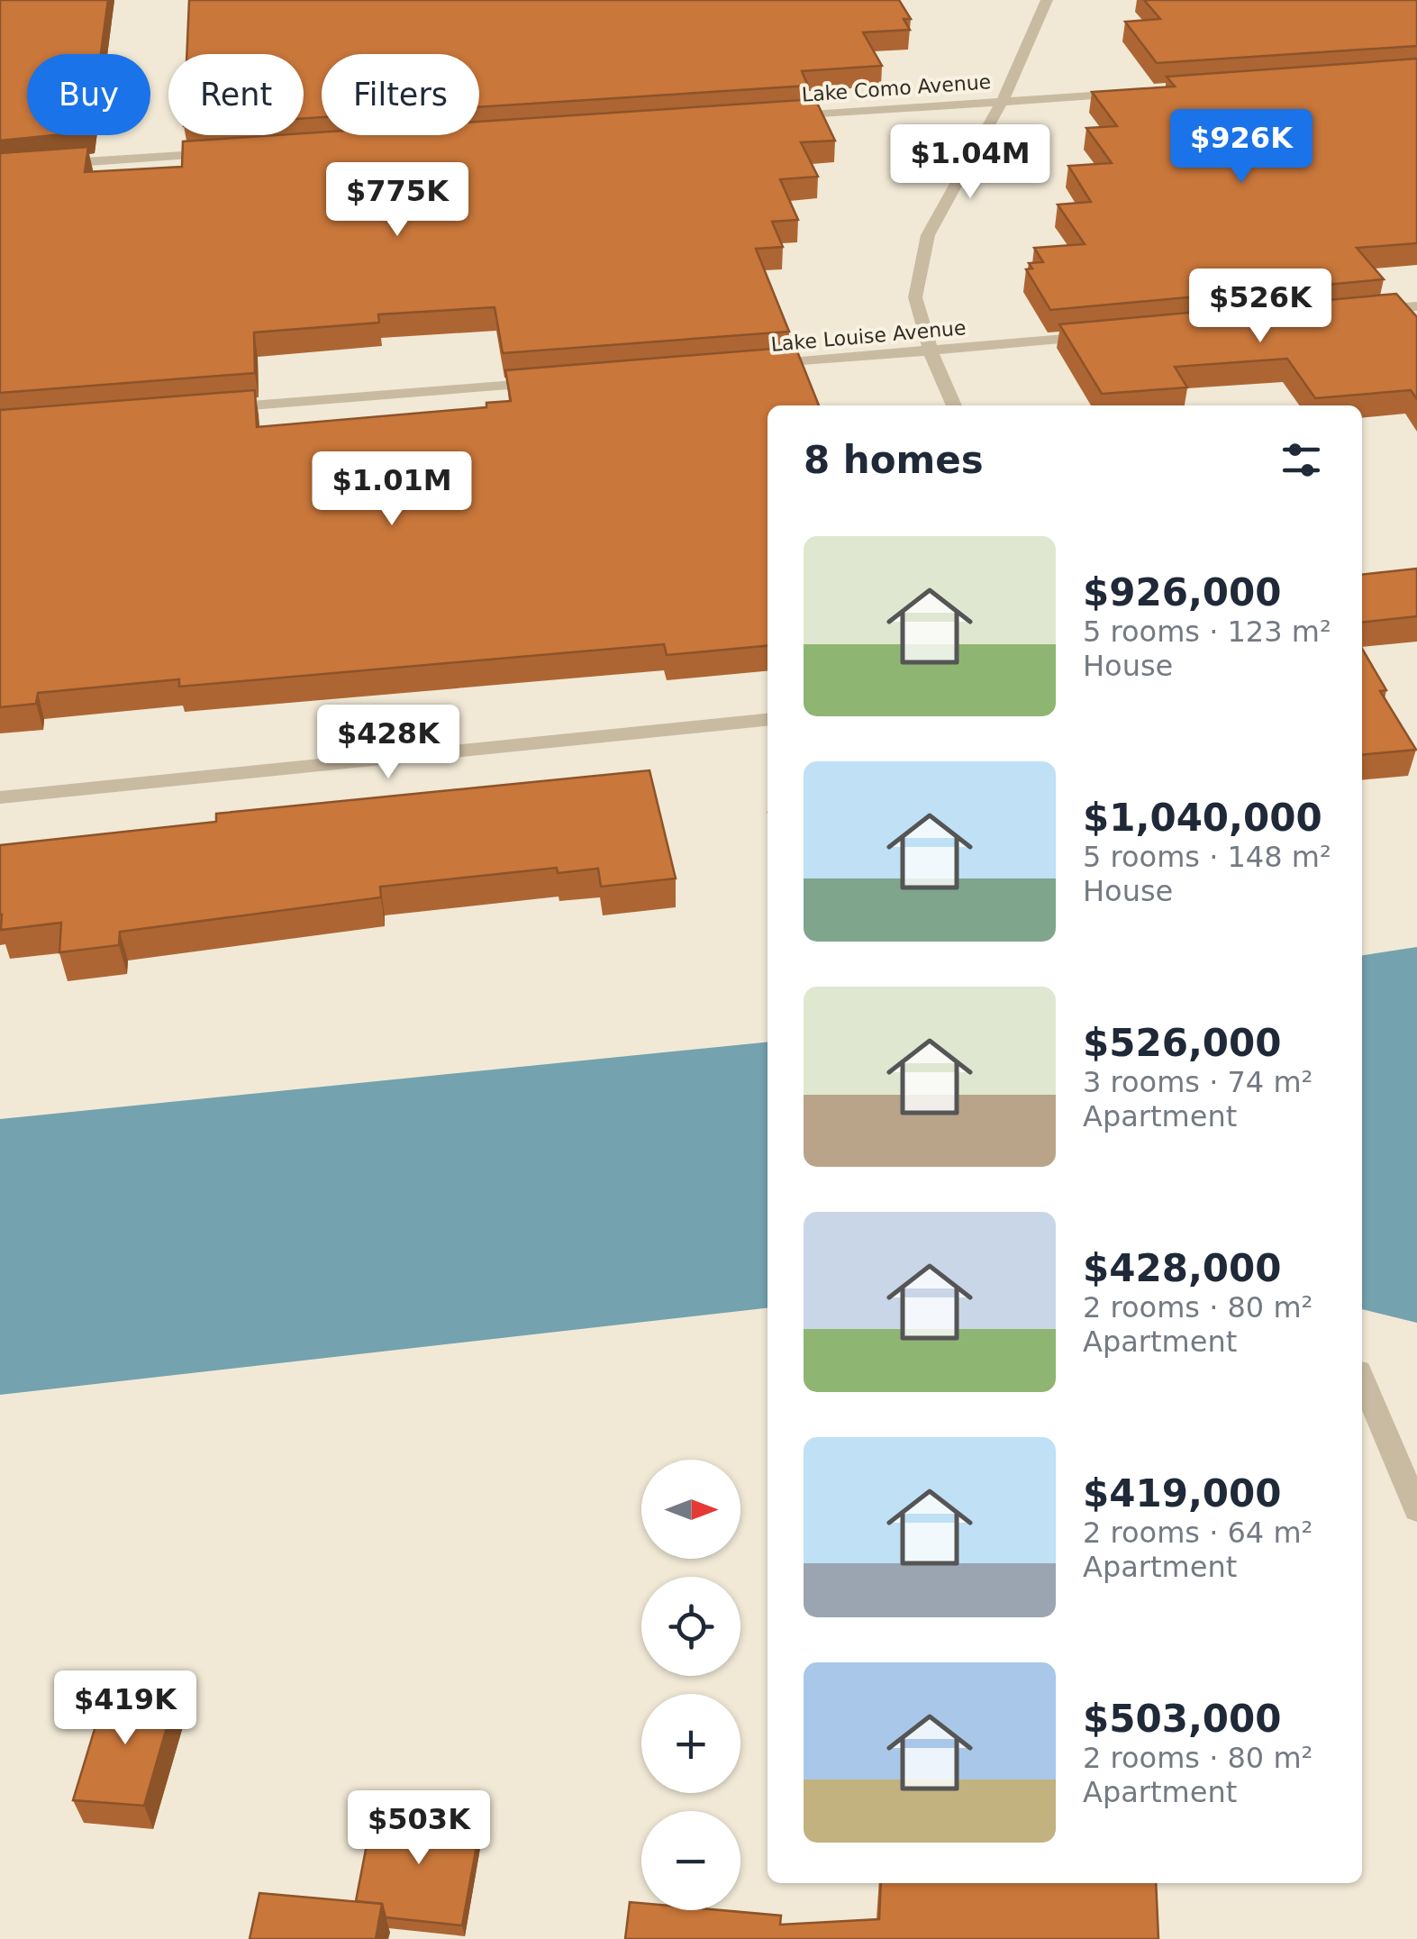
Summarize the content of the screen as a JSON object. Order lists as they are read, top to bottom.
{
  "streets": {
    "street": ["Lake Como Avenue", "Lake Louise Avenue"]
  },
  "north": "right",
  "page": {
    "chip": ["Buy", "Rent", "Filters"],
    "price": [
      "$926K",
      "$1.04M",
      "$775K",
      "$526K",
      "$1.01M",
      "$428K",
      "$419K",
      "$503K"
    ],
    "heading": "8 homes",
    "list": [
      {
        "name": "$926,000",
        "note": "5 rooms · 123 m² · House"
      },
      {
        "name": "$1,040,000",
        "note": "5 rooms · 148 m² · House"
      },
      {
        "name": "$526,000",
        "note": "3 rooms · 74 m² · Apartment"
      },
      {
        "name": "$428,000",
        "note": "2 rooms · 80 m² · Apartment"
      },
      {
        "name": "$419,000",
        "note": "2 rooms · 64 m² · Apartment"
      },
      {
        "name": "$503,000",
        "note": "2 rooms · 80 m² · Apartment"
      }
    ],
    "map_buttons": ["+", "−"]
  }
}
